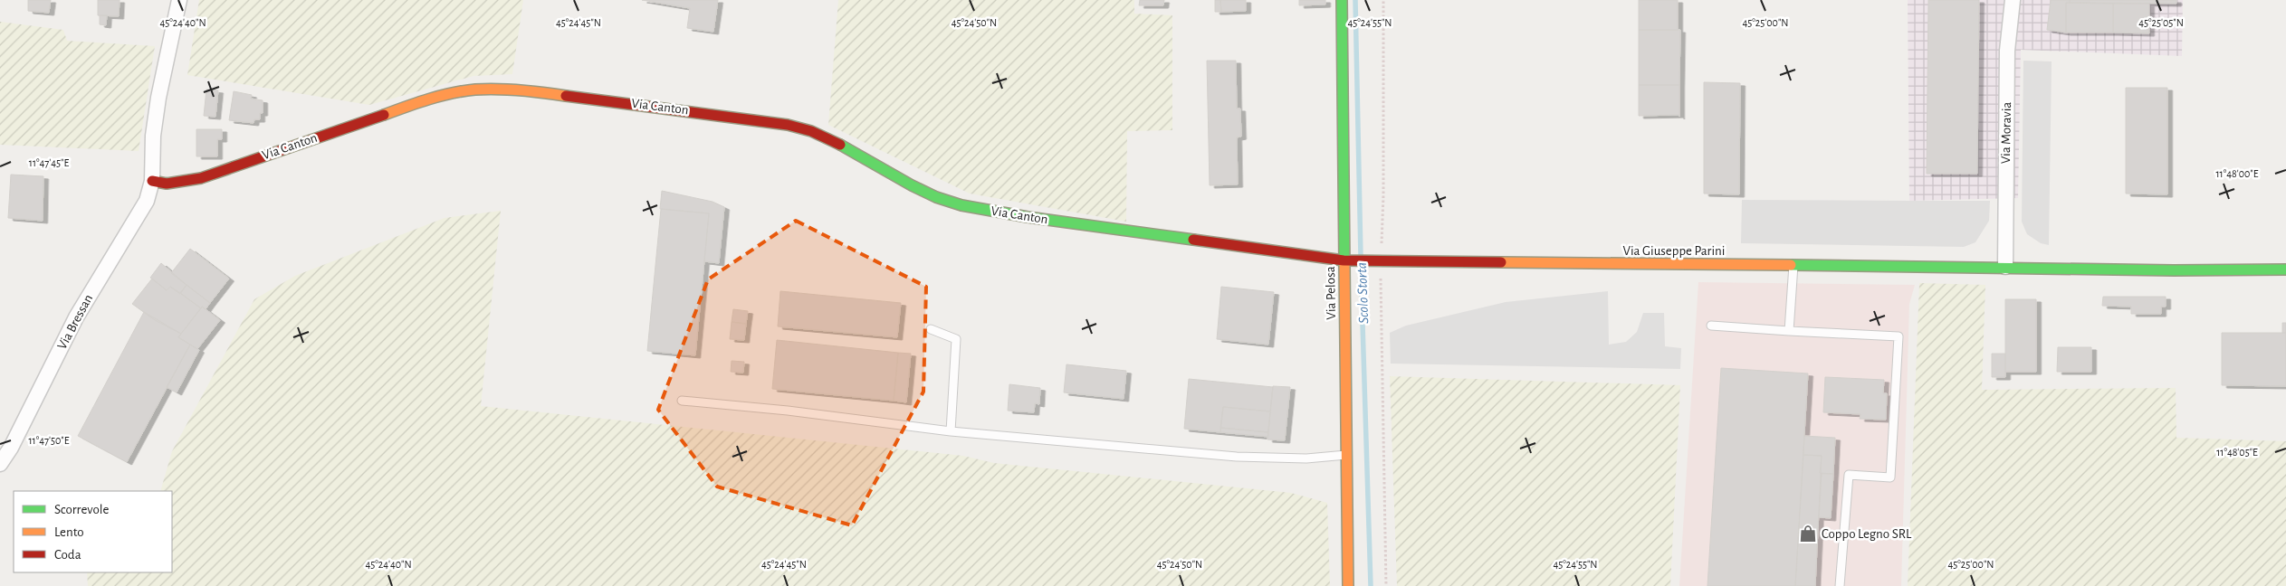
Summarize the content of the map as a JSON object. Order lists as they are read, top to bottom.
{
  "streets": {
    "street": [
      "Via Canton",
      "Via Moravia",
      "Via Giuseppe Parini",
      "Via Pelosa",
      "Via Bressan"
    ]
  },
  "crossings": [
    ["Via Canton", "Via Giuseppe Parini"],
    ["Via Canton", "Via Pelosa"],
    ["Via Canton", "Via Bressan"],
    ["Via Moravia", "Via Giuseppe Parini"],
    ["Via Giuseppe Parini", "Via Pelosa"]
  ],
  "water": ["Scolo Storta"],
  "places": {
    "shop": ["Coppo Legno SRL"]
  },
  "legend": ["Scorrevole", "Lento", "Coda"],
  "coordinates": [
    "45°24'40\"N",
    "45°24'45\"N",
    "45°25'00\"N",
    "45°24'50\"N",
    "45°24'55\"N",
    "45°25'05\"N",
    "11°47'45\"E",
    "11°48'00\"E",
    "11°47'50\"E",
    "11°48'05\"E"
  ]
}
